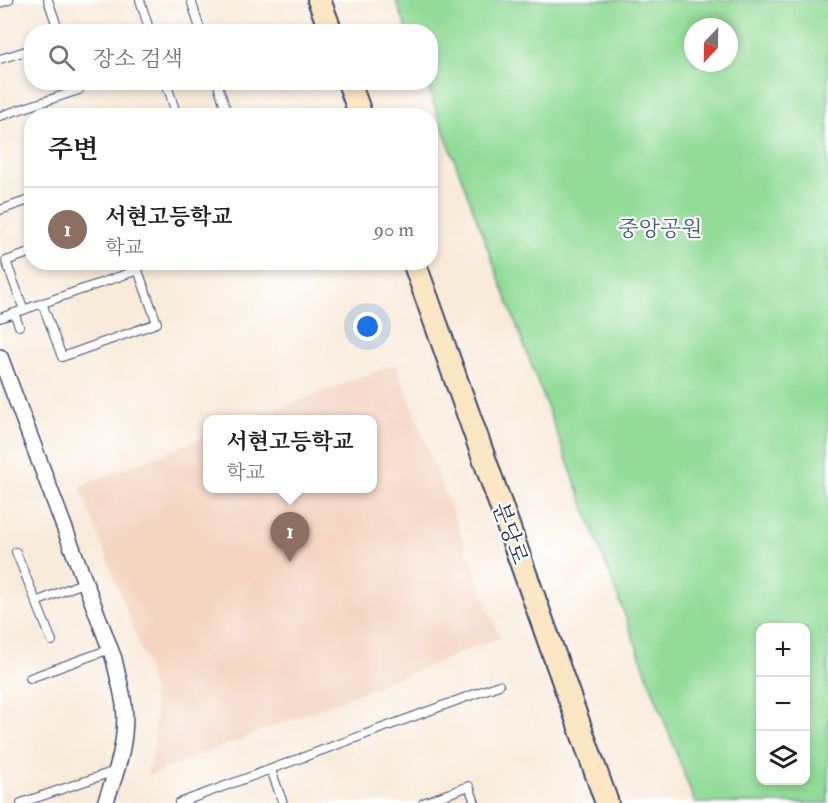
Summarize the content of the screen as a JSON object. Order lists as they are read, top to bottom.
{
  "streets": {
    "main road": ["분당로"]
  },
  "parks": ["중앙공원"],
  "north": "bottom",
  "page": {
    "search": "장소 검색",
    "heading": "주변",
    "list": [
      {
        "mark": "1",
        "name": "서현고등학교",
        "note": "학교",
        "value": "90 m"
      }
    ],
    "popup": ["서현고등학교", "학교"],
    "pins": "1",
    "map_buttons": ["+", "−"]
  }
}
